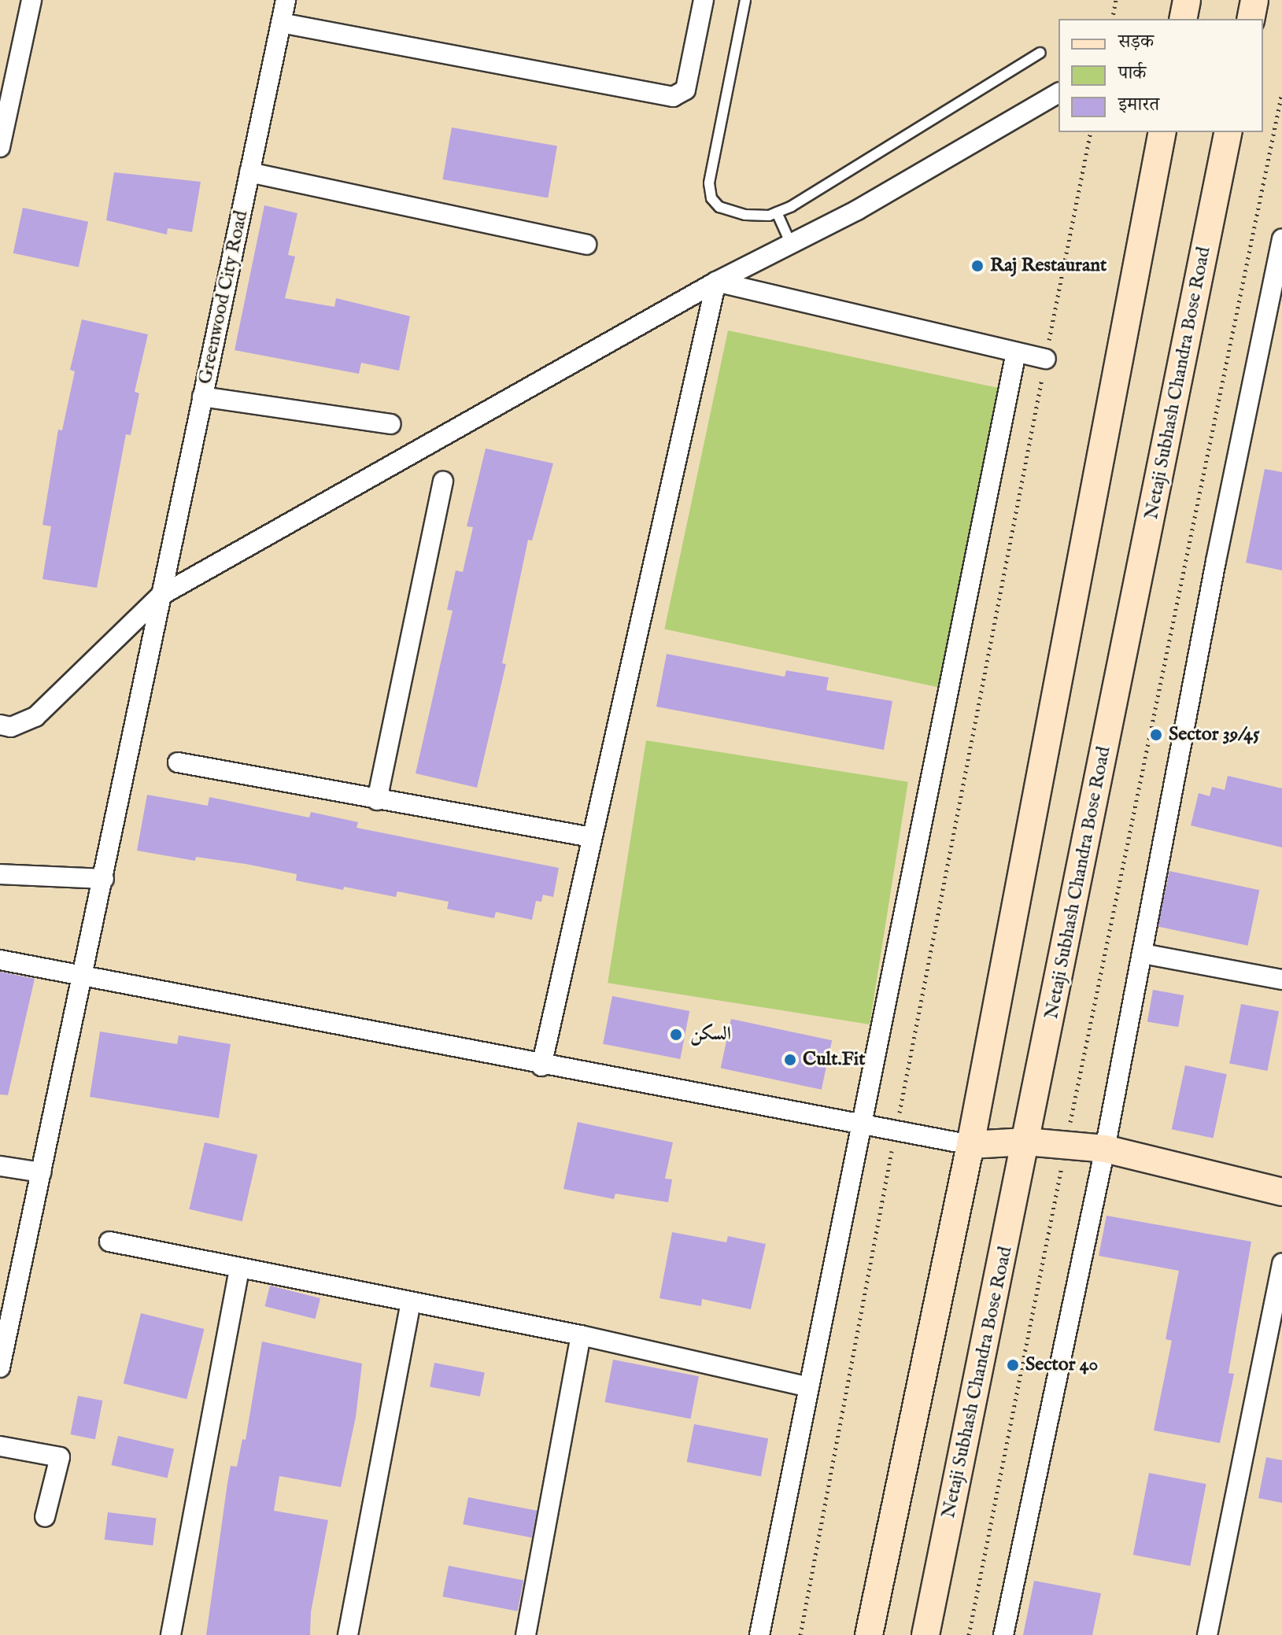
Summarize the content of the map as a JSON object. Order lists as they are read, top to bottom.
{
  "streets": {
    "main road": ["Netaji Subhash Chandra Bose Road"],
    "street": ["Greenwood City Road"]
  },
  "places": [
    "Raj Restaurant",
    "Sector 39/45",
    "السكن",
    "Cult.Fit",
    "Sector 40"
  ],
  "legend": ["सड़क", "पार्क", "इमारत"]
}
